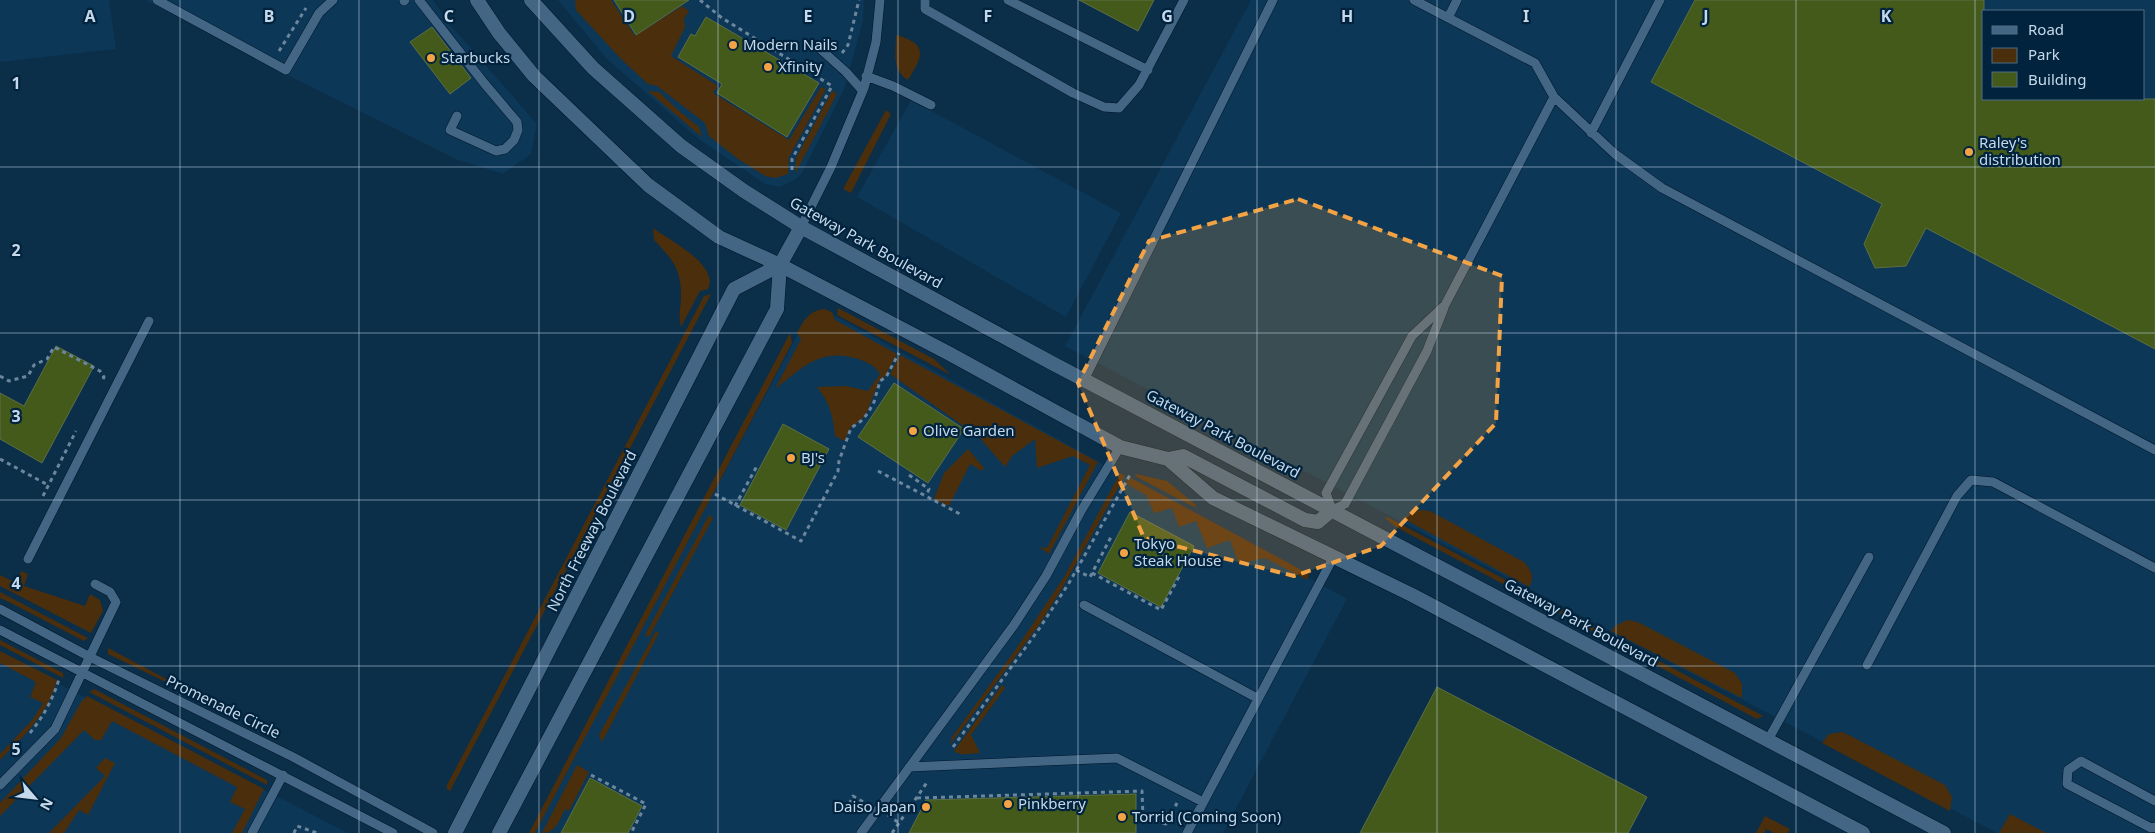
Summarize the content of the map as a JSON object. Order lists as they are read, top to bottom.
{
  "streets": {
    "street": ["Gateway Park Boulevard", "North Freeway Boulevard"],
    "lane": ["Promenade Circle"]
  },
  "places": [
    "Modern Nails",
    "Starbucks",
    "Xfinity",
    "Raley's distribution",
    "Olive Garden",
    "BJ's",
    "Tokyo Steak House",
    "Pinkberry",
    "Daiso Japan",
    "Torrid (Coming Soon)"
  ],
  "legend": ["Road", "Park", "Building"],
  "north": "bottom right",
  "grid": {
    "columns": [
      "A",
      "B",
      "C",
      "D",
      "E",
      "F",
      "G",
      "H",
      "I",
      "J",
      "K"
    ],
    "rows": [
      "1",
      "2",
      "3",
      "4",
      "5"
    ]
  }
}
